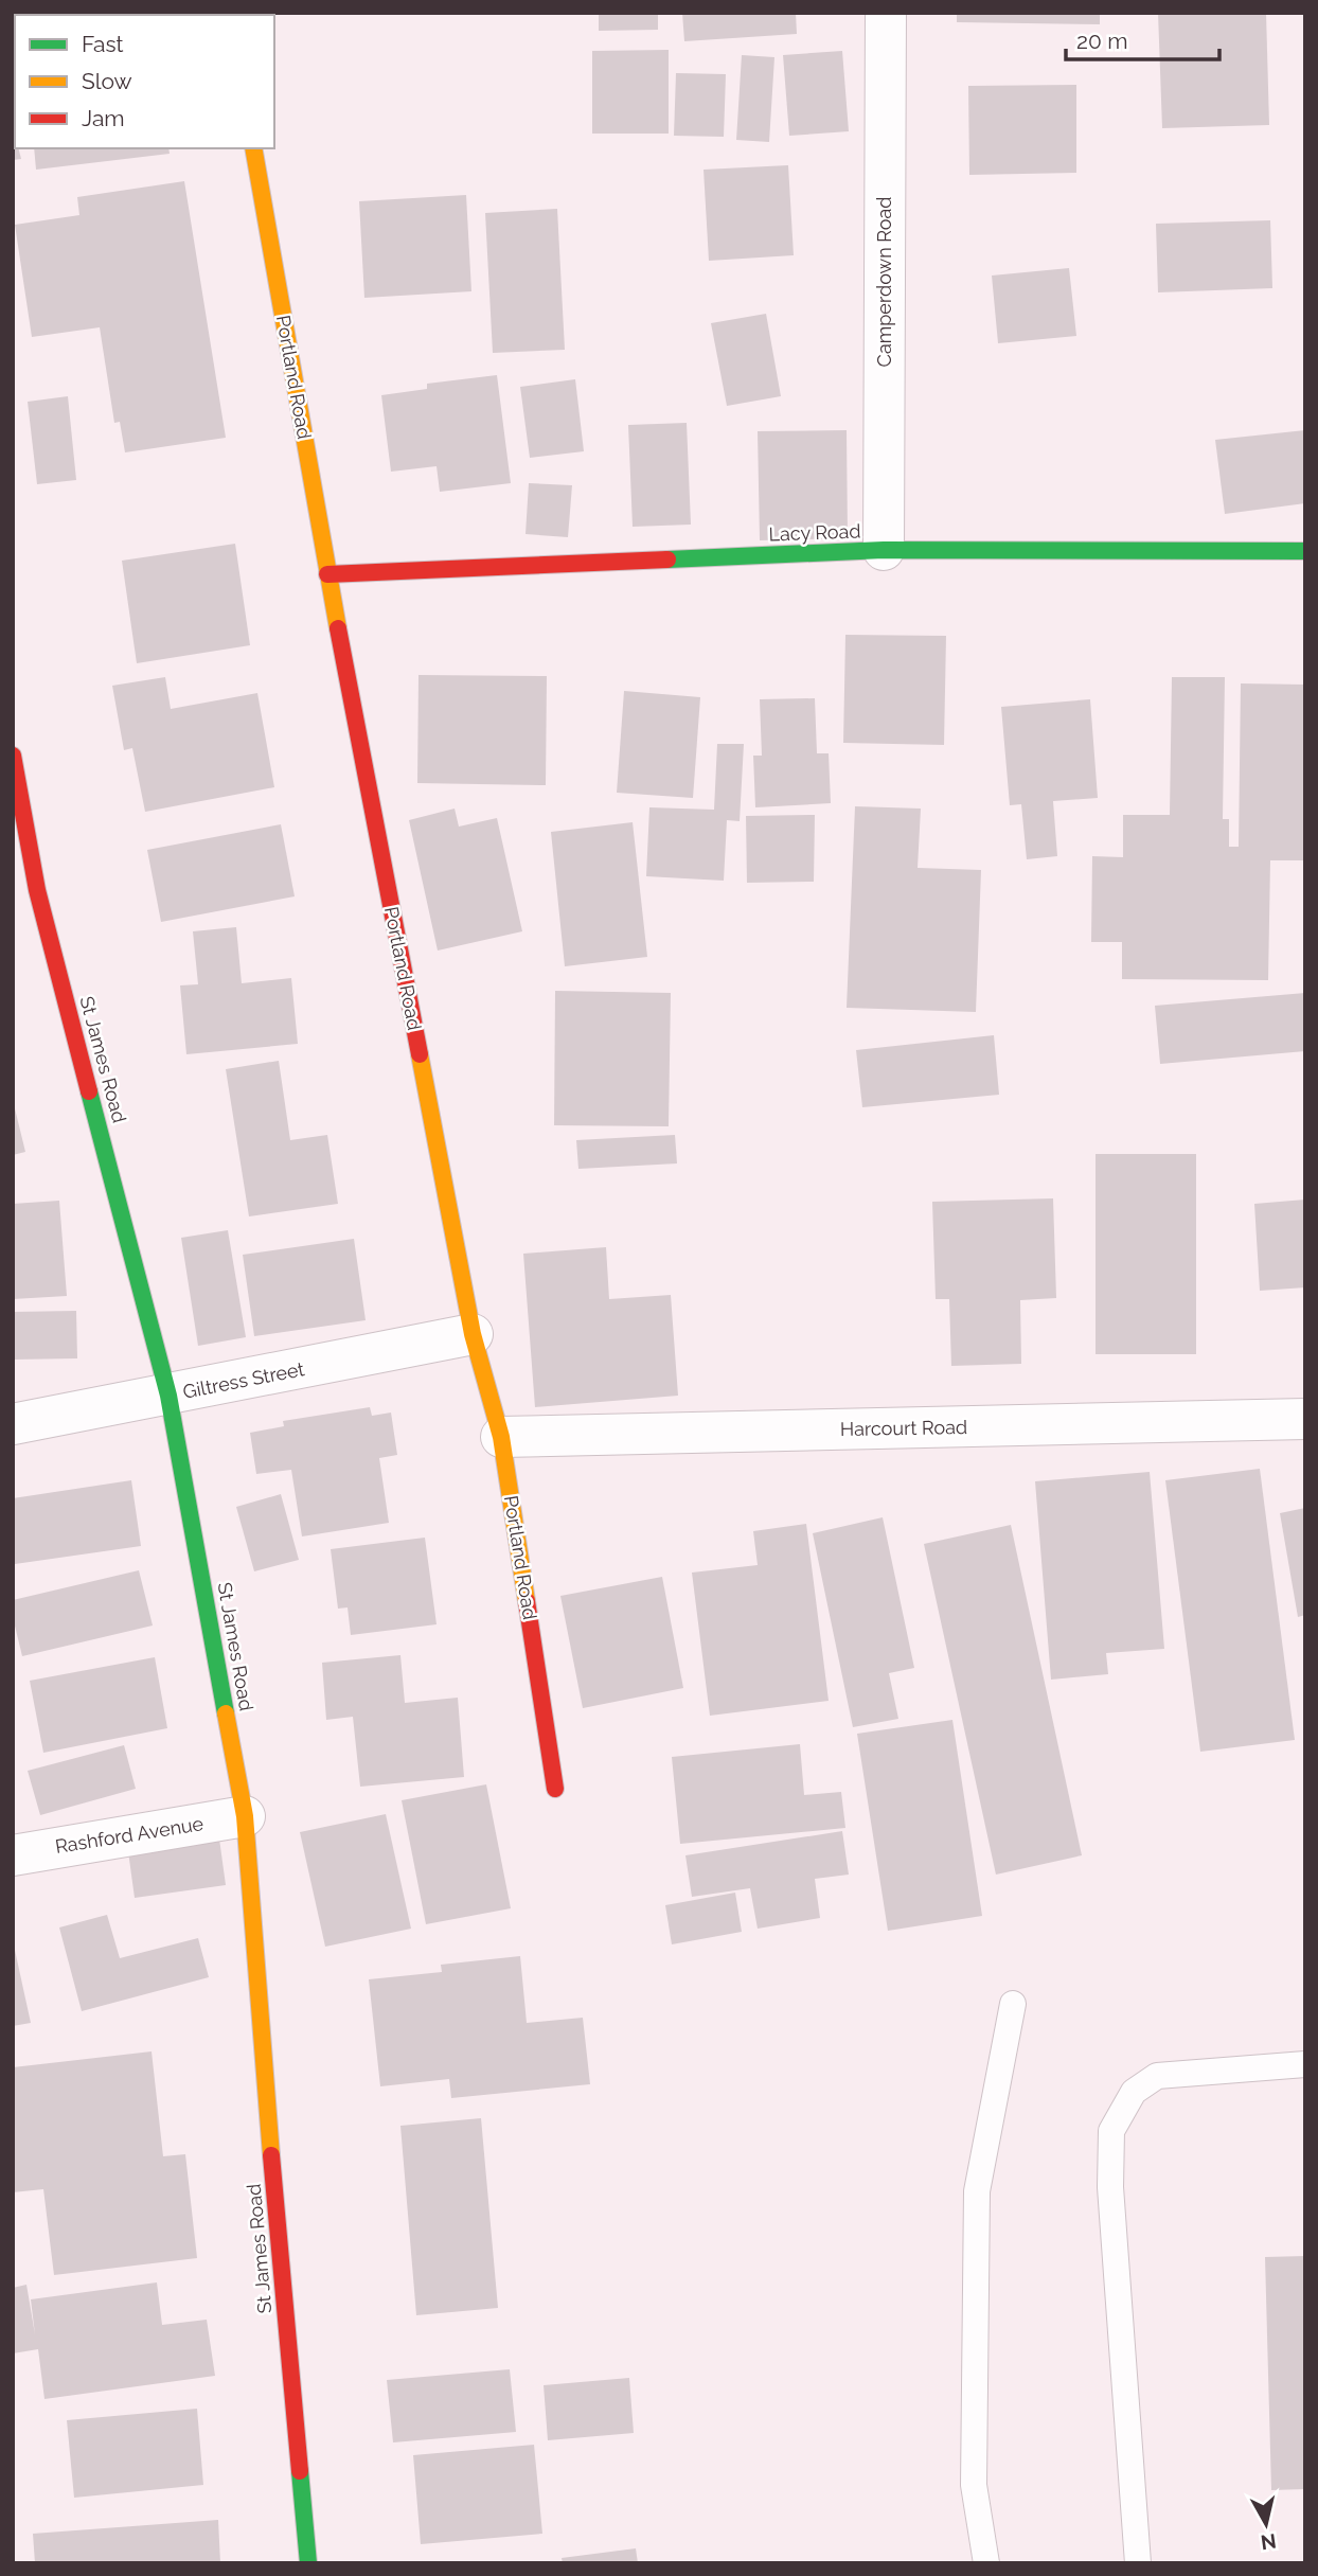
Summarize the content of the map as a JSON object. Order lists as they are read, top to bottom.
{
  "streets": {
    "street": [
      "Camperdown Road",
      "Portland Road",
      "Lacy Road",
      "St James Road",
      "Giltress Street",
      "Harcourt Road",
      "Rashford Avenue"
    ]
  },
  "crossings": [
    ["Camperdown Road", "Lacy Road"],
    ["Portland Road", "Lacy Road"],
    ["Portland Road", "Giltress Street"],
    ["Portland Road", "Harcourt Road"],
    ["St James Road", "Giltress Street"],
    ["St James Road", "Rashford Avenue"]
  ],
  "legend": ["Fast", "Slow", "Jam"],
  "scale_bar": "20 m",
  "north": "bottom"
}
